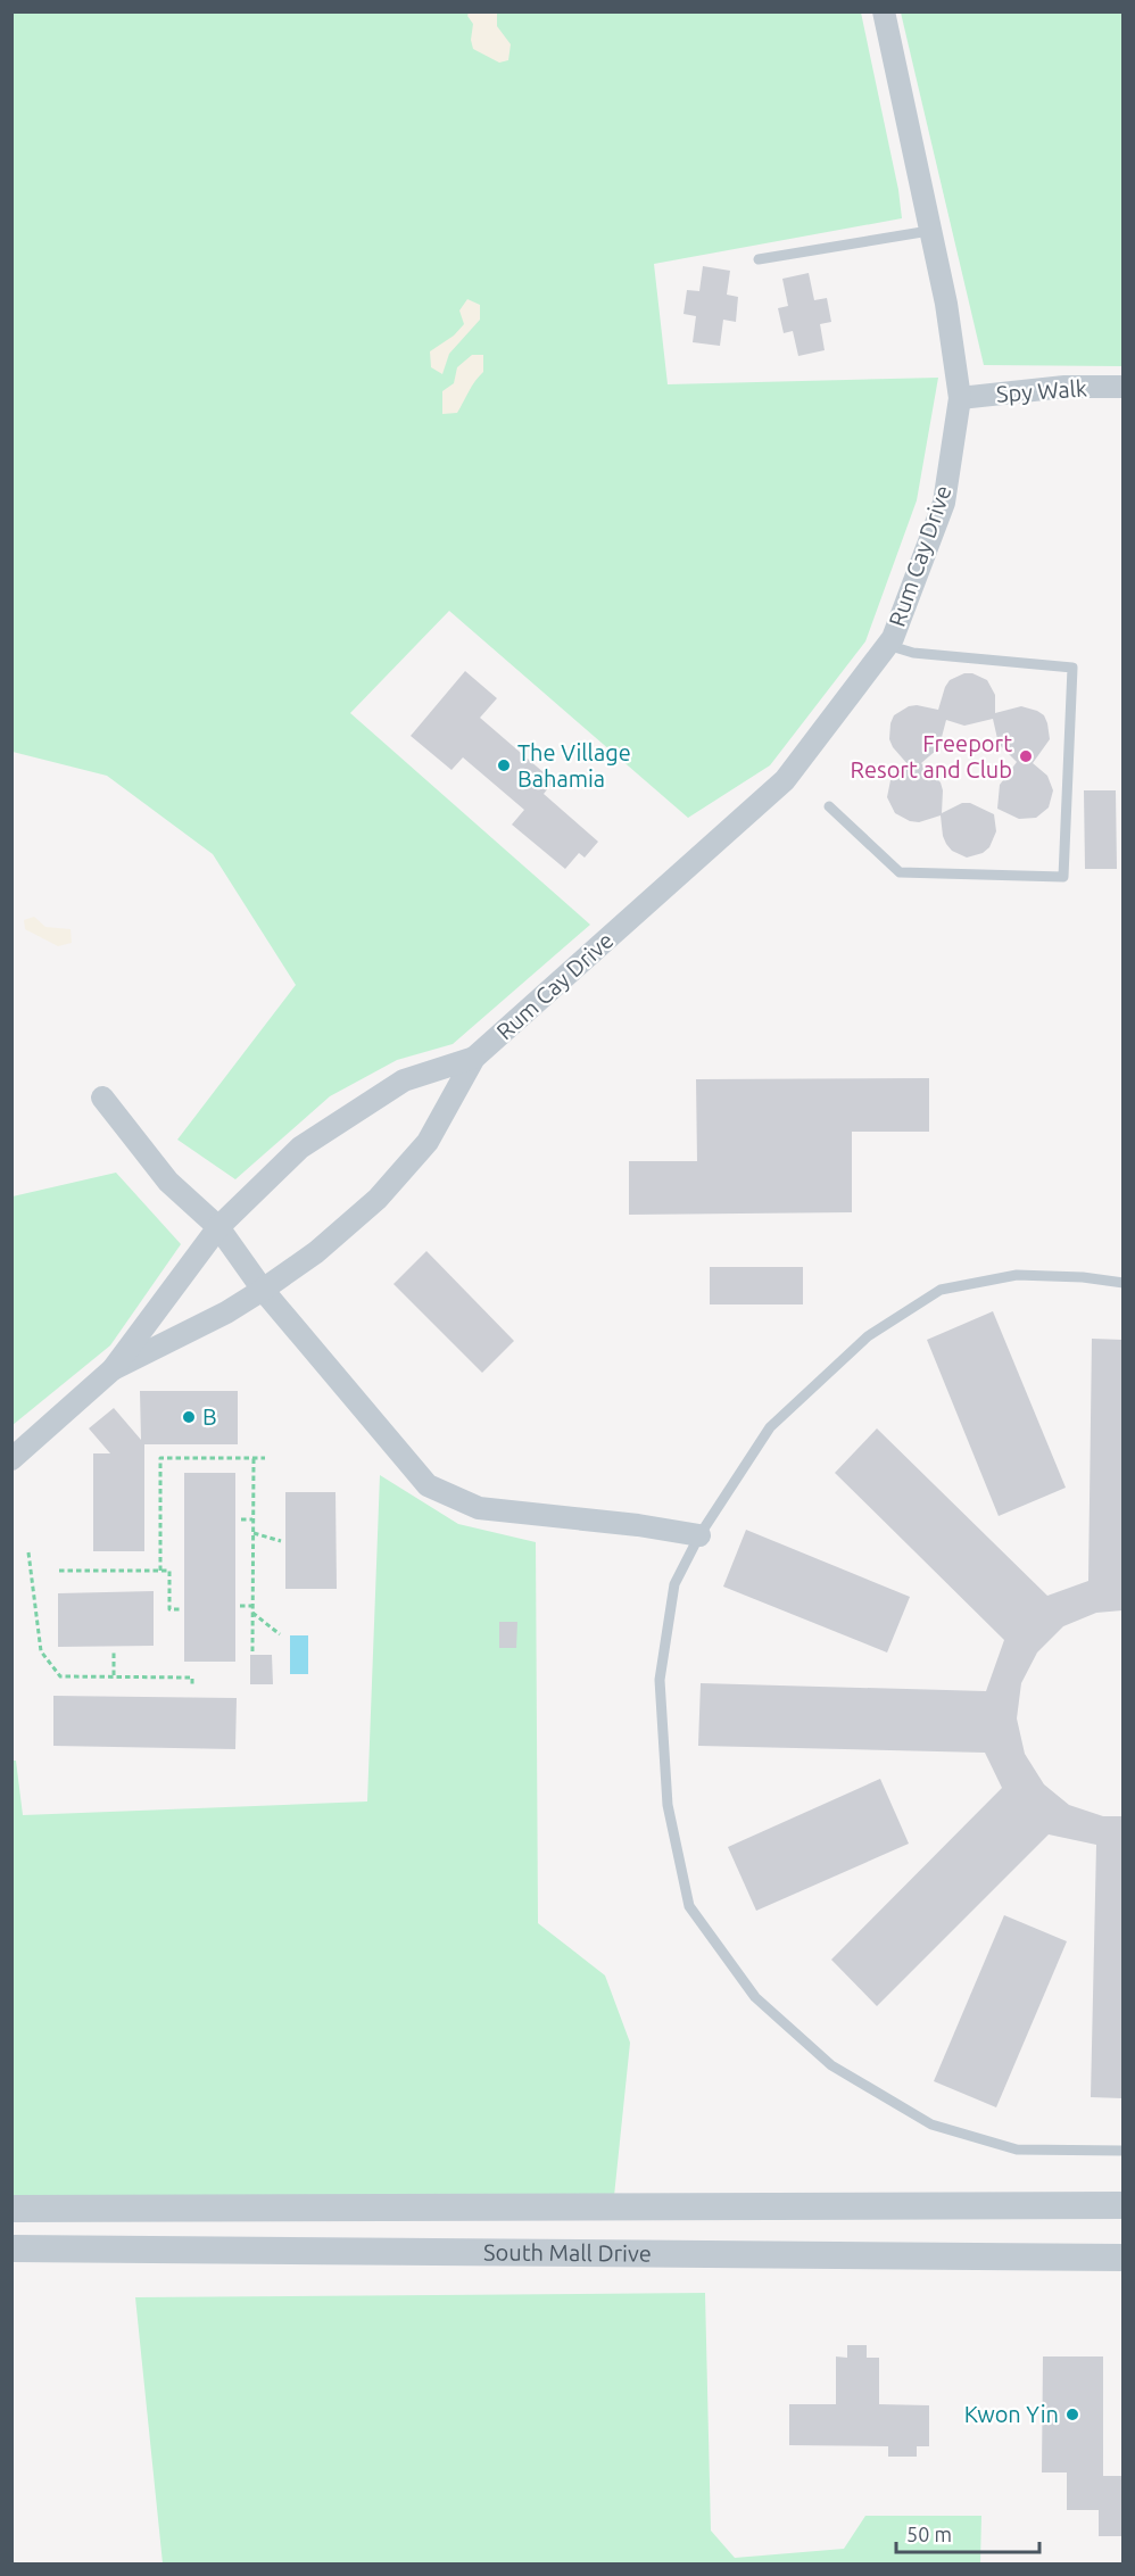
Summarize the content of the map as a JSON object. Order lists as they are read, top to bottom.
{
  "streets": {
    "street": ["Spy Walk", "Rum Cay Drive", "South Mall Drive"]
  },
  "crossings": [
    ["Spy Walk", "Rum Cay Drive"]
  ],
  "places": [
    "Freeport Resort and Club",
    "The Village Bahamia",
    "B",
    "Kwon Yin"
  ],
  "scale_bar": "50 m"
}
